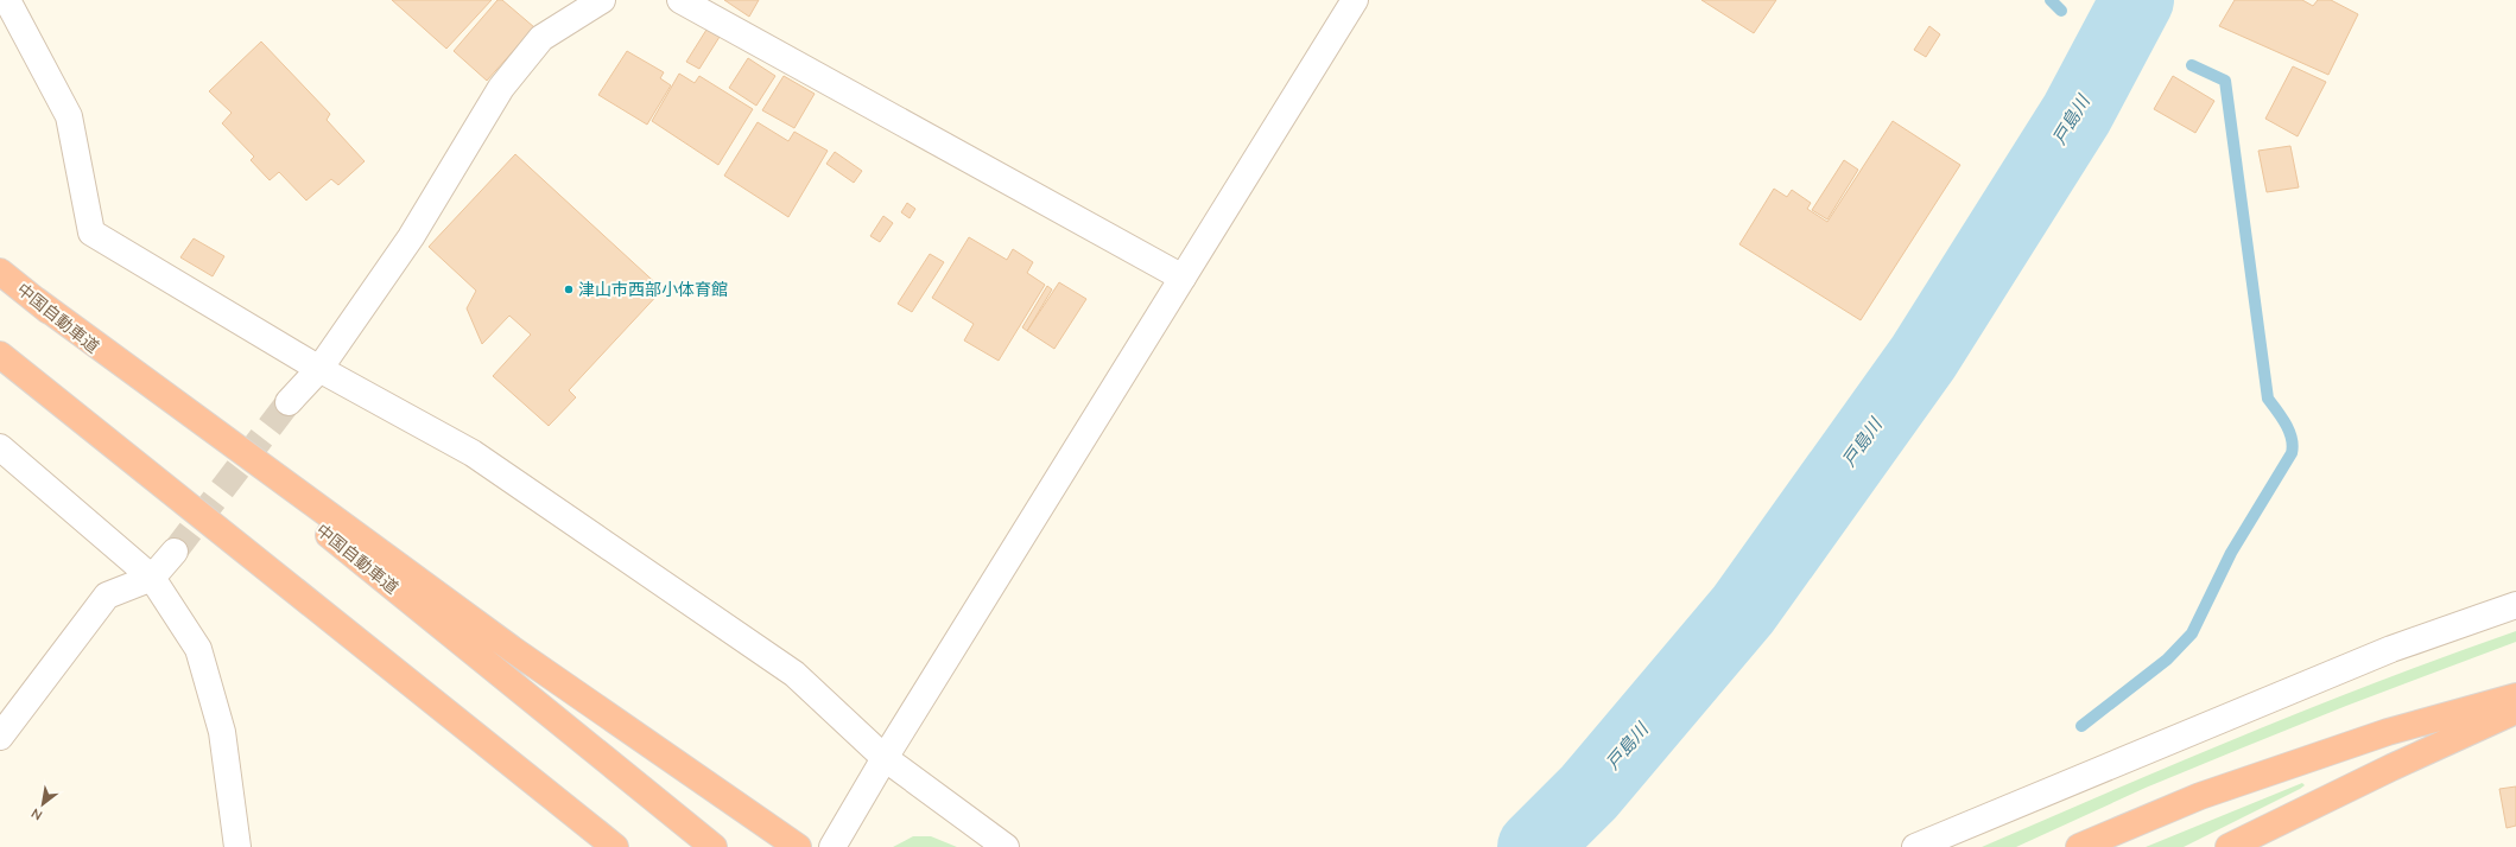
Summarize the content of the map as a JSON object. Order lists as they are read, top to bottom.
{
  "streets": {
    "highway": ["中国自動車道"]
  },
  "water": ["戸島川"],
  "places": ["津山市西部小体育館"],
  "north": "bottom left"
}
